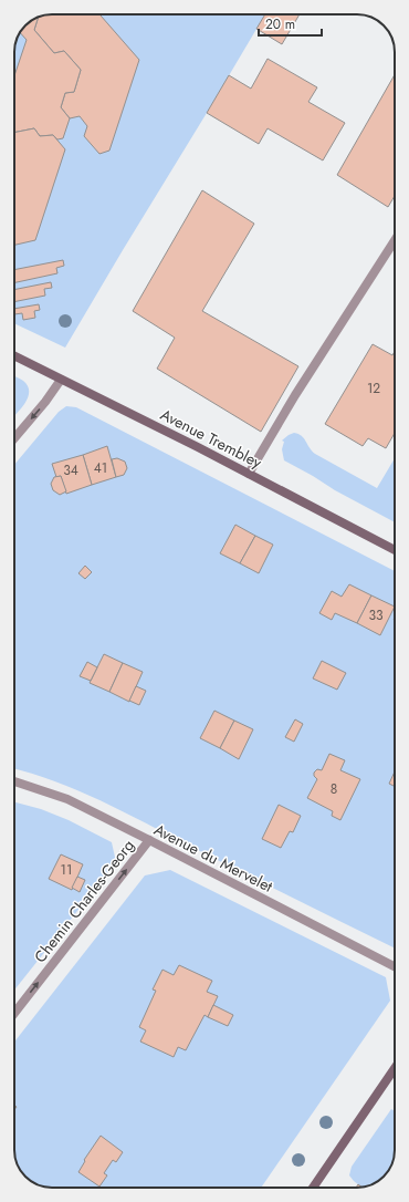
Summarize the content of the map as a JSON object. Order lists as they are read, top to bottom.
{
  "streets": {
    "street": ["Avenue Trembley", "Avenue du Mervelet", "Chemin Charles-Georg"]
  },
  "crossings": [
    ["Avenue du Mervelet", "Chemin Charles-Georg"]
  ],
  "one_way": ["Chemin Charles-Georg"],
  "house_numbers": [
    "12",
    "41",
    "34",
    "33",
    "8",
    "11"
  ],
  "scale_bar": "20 m"
}
